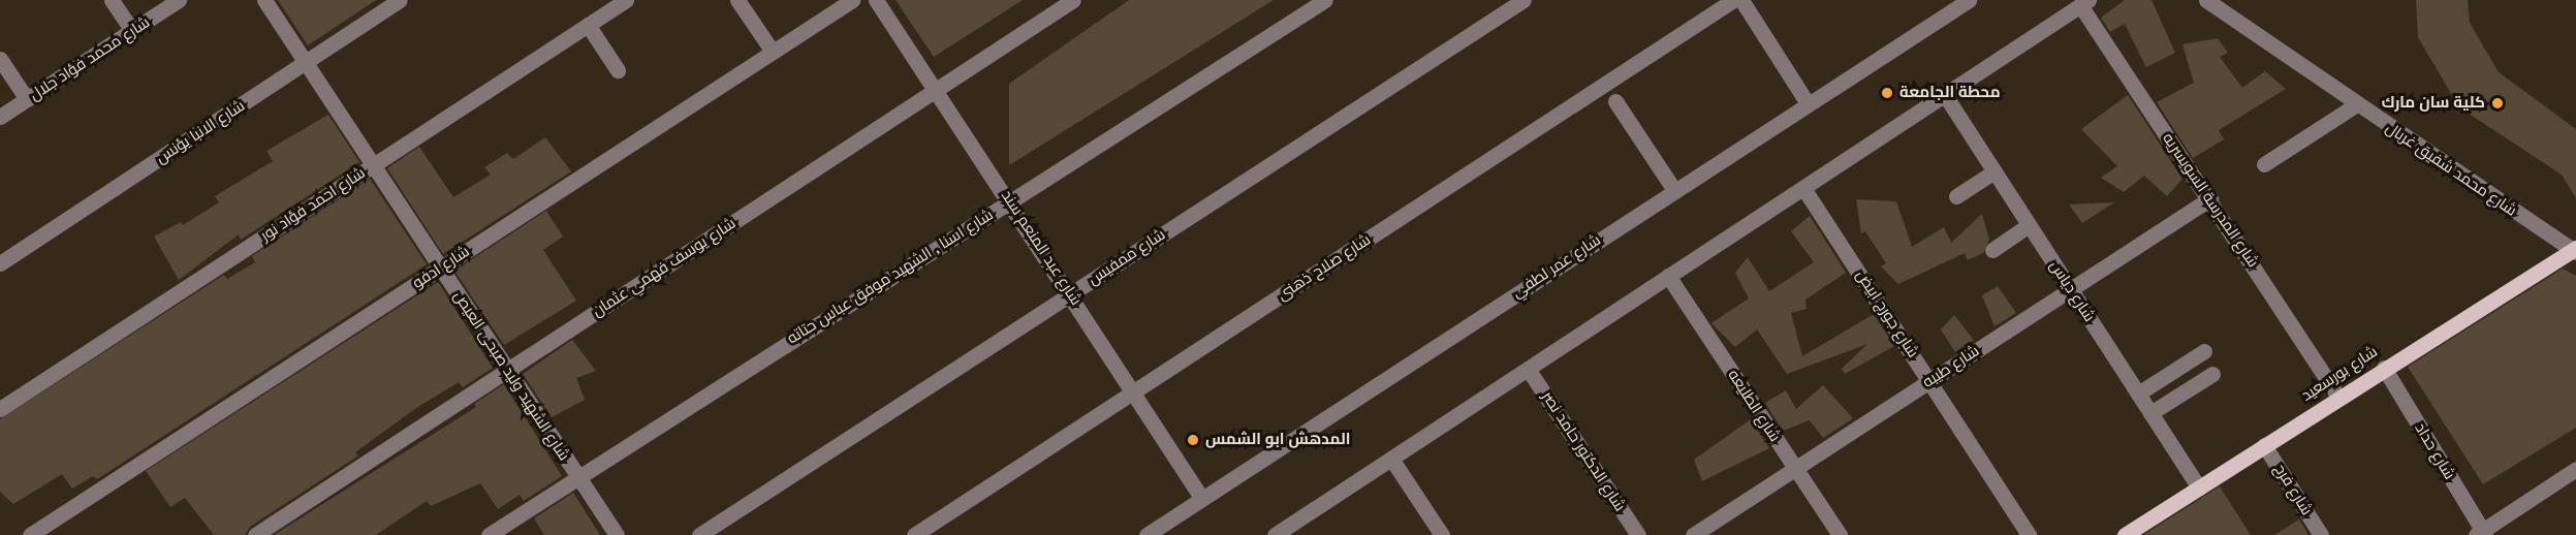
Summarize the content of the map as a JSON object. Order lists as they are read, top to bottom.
{
  "streets": {
    "main road": ["شارع بورسعيد"],
    "street": [
      "شارع محمد فؤاد جلال",
      "شارع الانبا يؤنس",
      "شارع محمد شفيق غربال",
      "شارع المدرسة السويسريه",
      "شارع احمد فؤاد نور",
      "شارع عبد المنعم سند",
      "شارع ممفيس",
      "شارع عمر لطفي",
      "شارع ادفو",
      "شارع يوسف فهمي عثمان",
      "شارع صلاح ذهنى",
      "شارع اسنا , الشهيد موفق عباس حتاته",
      "شارع دياس",
      "شارع جورج ابيض",
      "شارع طيبه",
      "شارع الشهيد وليد صبحى العيص",
      "شارع الطليعه",
      "شارع الدكتور حامد نصر",
      "شارع حداد",
      "شارع فرح"
    ]
  },
  "crossings": [
    ["شارع الانبا يؤنس", "شارع الشهيد وليد صبحى العيص"],
    ["شارع محمد شفيق غربال", "شارع بورسعيد"],
    ["شارع المدرسة السويسريه", "شارع طيبه"],
    ["شارع المدرسة السويسريه", "شارع بورسعيد"],
    ["شارع احمد فؤاد نور", "شارع الشهيد وليد صبحى العيص"],
    ["شارع عبد المنعم سند", "شارع ممفيس"],
    ["شارع عبد المنعم سند", "شارع عمر لطفي"],
    ["شارع عبد المنعم سند", "شارع يوسف فهمي عثمان"],
    ["شارع عبد المنعم سند", "شارع صلاح ذهنى"],
    ["شارع عبد المنعم سند", "شارع اسنا , الشهيد موفق عباس حتاته"],
    ["شارع ادفو", "شارع الشهيد وليد صبحى العيص"],
    ["شارع يوسف فهمي عثمان", "شارع الشهيد وليد صبحى العيص"],
    ["شارع اسنا , الشهيد موفق عباس حتاته", "شارع الشهيد وليد صبحى العيص"],
    ["شارع دياس", "شارع طيبه"],
    ["شارع دياس", "شارع بورسعيد"],
    ["شارع جورج ابيض", "شارع طيبه"],
    ["شارع طيبه", "شارع الطليعه"],
    ["شارع بورسعيد", "شارع حداد"],
    ["شارع بورسعيد", "شارع فرح"]
  ],
  "places": ["محطة الجامعة", "كلية سان مارك", "المدهش ابو الشمس"]
}
